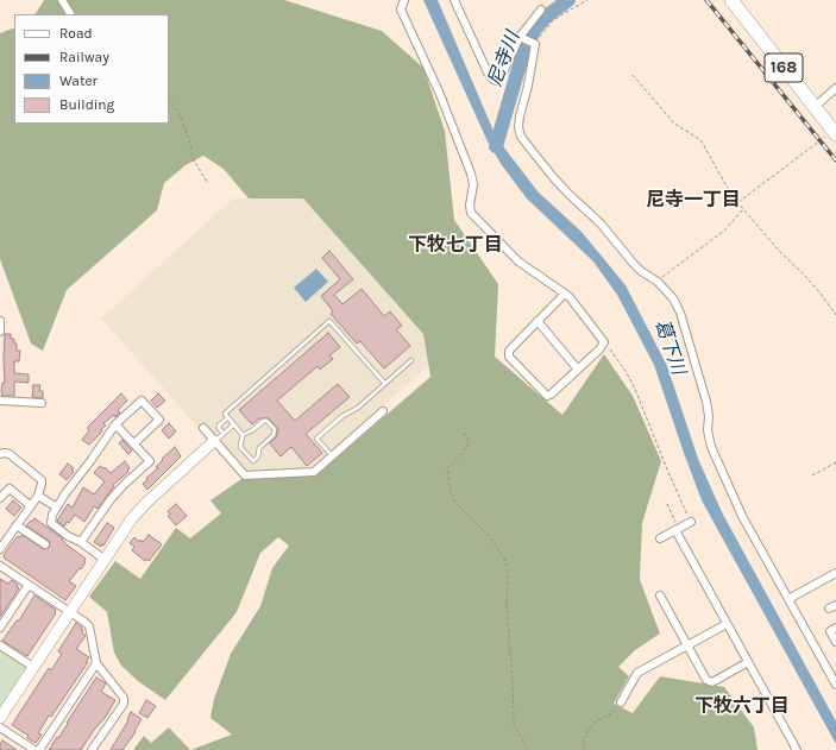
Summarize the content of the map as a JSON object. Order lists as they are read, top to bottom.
{
  "streets": {
    "highway": ["168"]
  },
  "districts": ["尼寺一丁目", "下牧七丁目", "下牧六丁目"],
  "water": ["尼寺川", "葛下川"],
  "legend": [
    "Road",
    "Railway",
    "Water",
    "Building"
  ]
}
